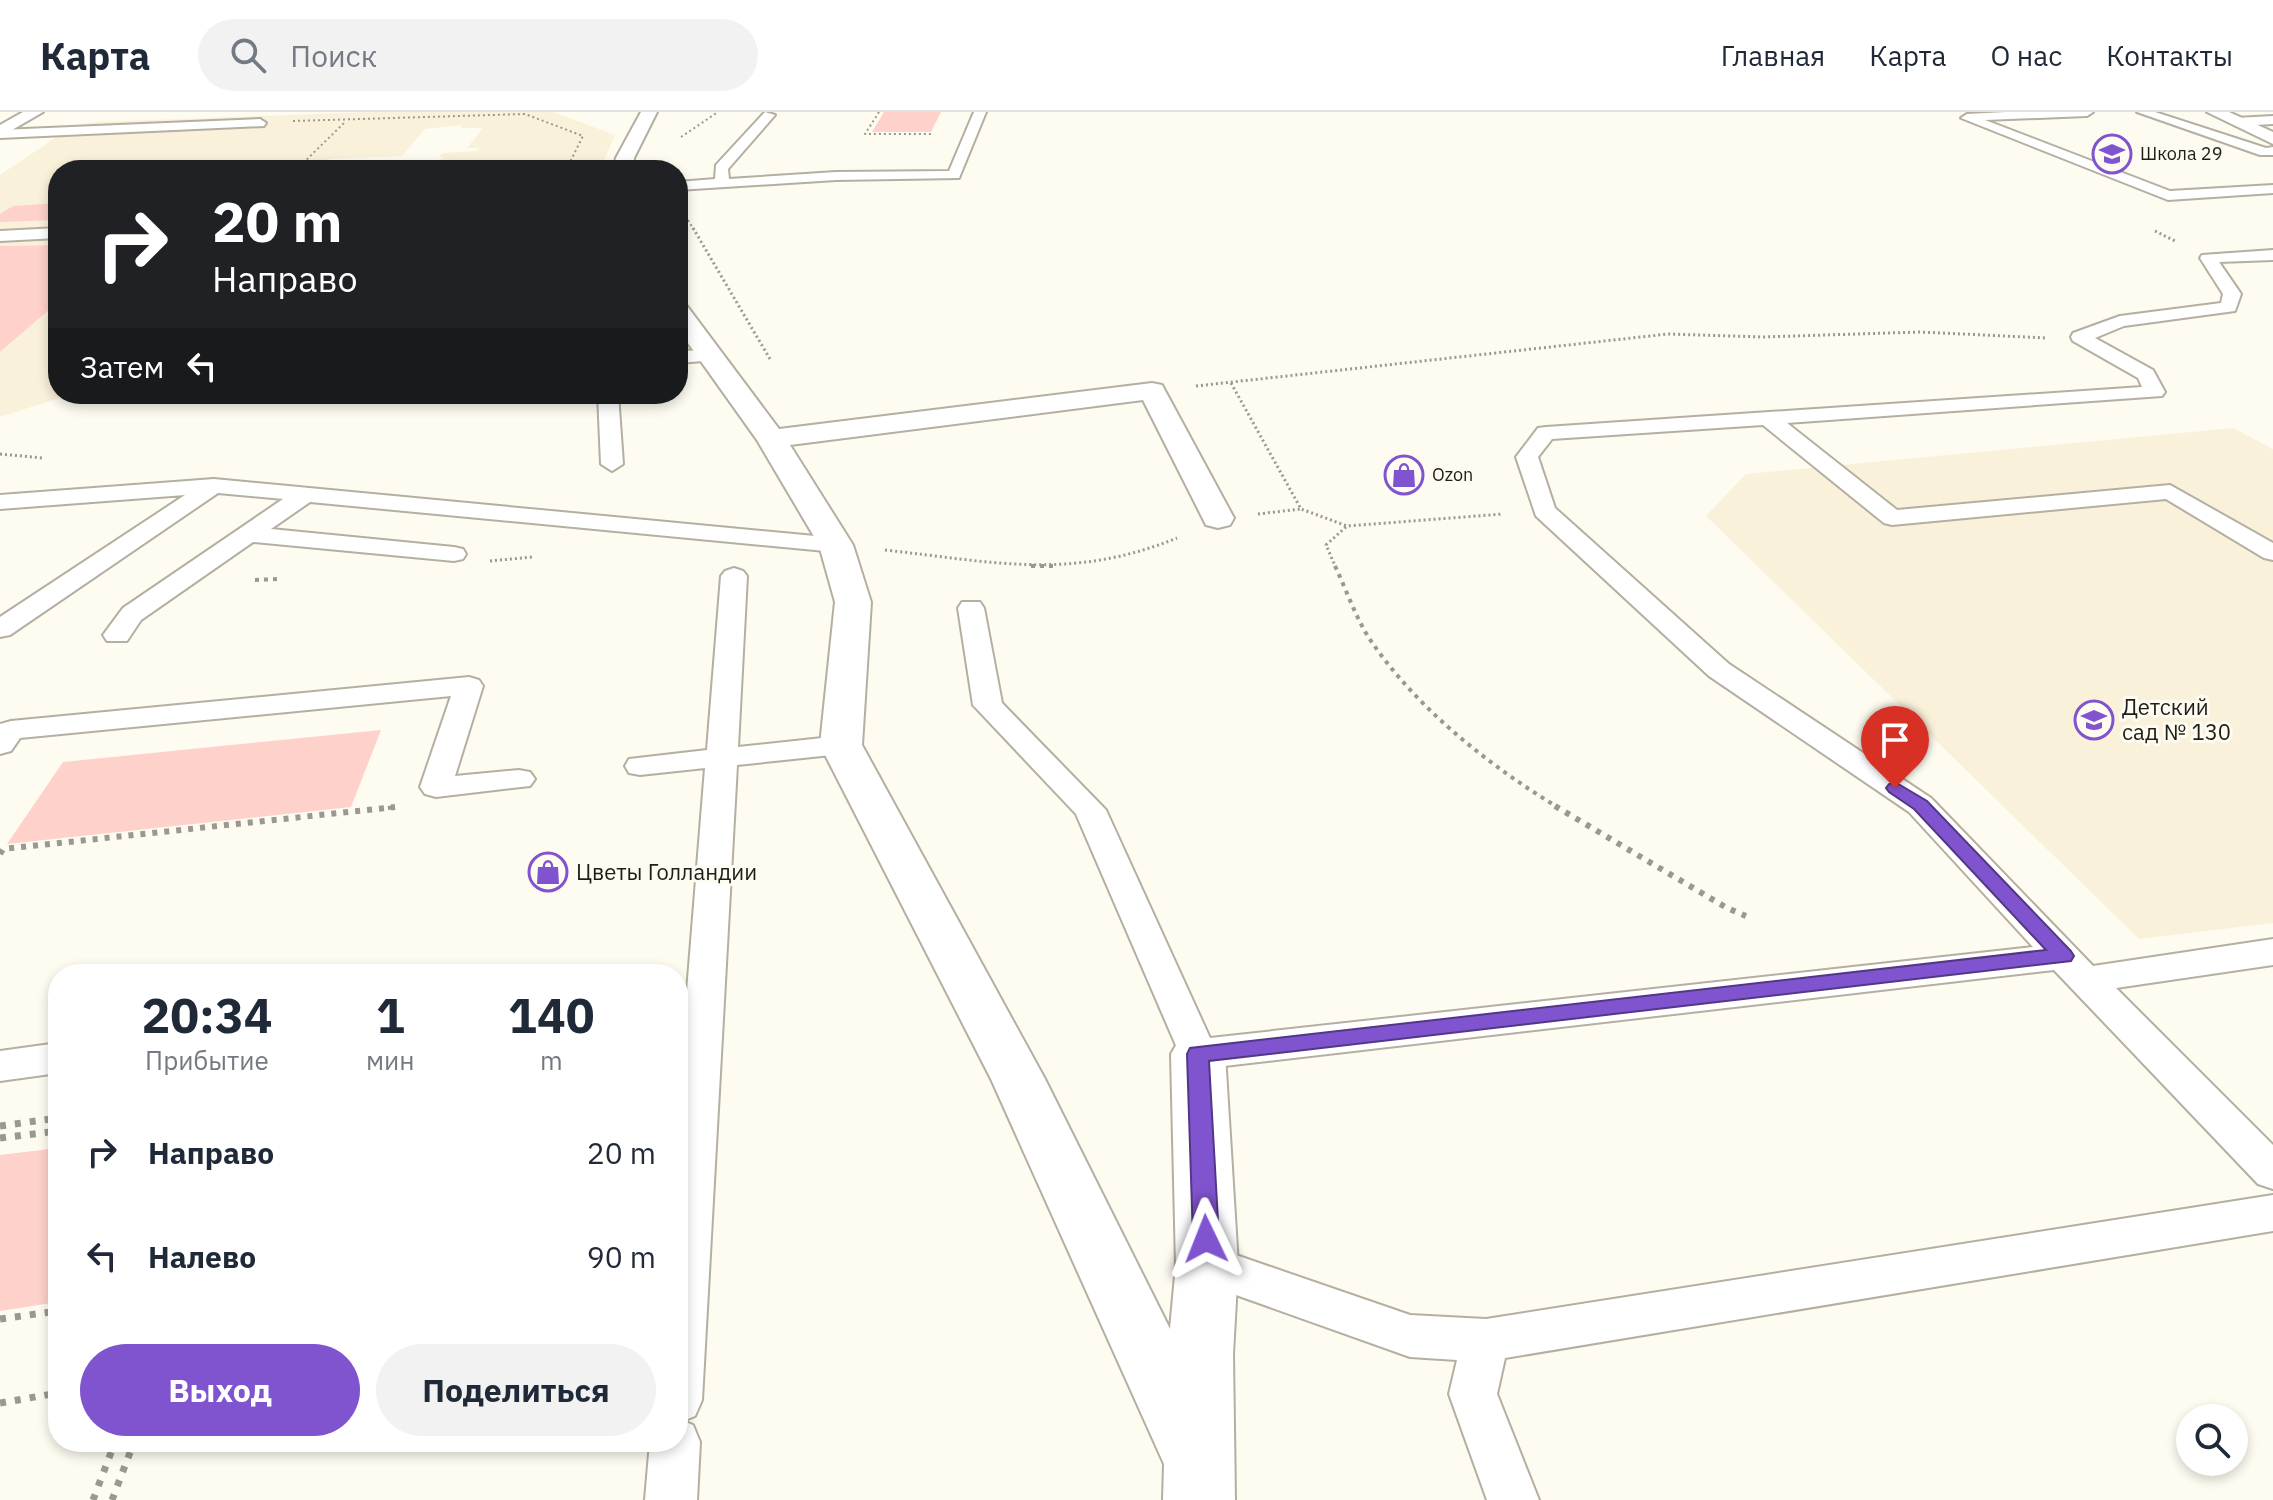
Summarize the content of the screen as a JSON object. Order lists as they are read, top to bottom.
{
  "places": {
    "school or university": ["Школа 29", "Детский сад № 130"],
    "shop": ["Ozon", "Цветы Голландии"]
  },
  "page": {
    "header": "Карта",
    "search": "Поиск",
    "nav": [
      "Главная",
      "Карта",
      "О нас",
      "Контакты"
    ],
    "turn": ["20 m", "Направо"],
    "then": "Затем",
    "eta": [
      "20:34",
      "Прибытие",
      "1",
      "мин",
      "140",
      "m"
    ],
    "list": [
      {
        "name": "Направо",
        "value": "20 m"
      },
      {
        "name": "Налево",
        "value": "90 m"
      }
    ],
    "buttons": ["Выход", "Поделиться"]
  }
}
